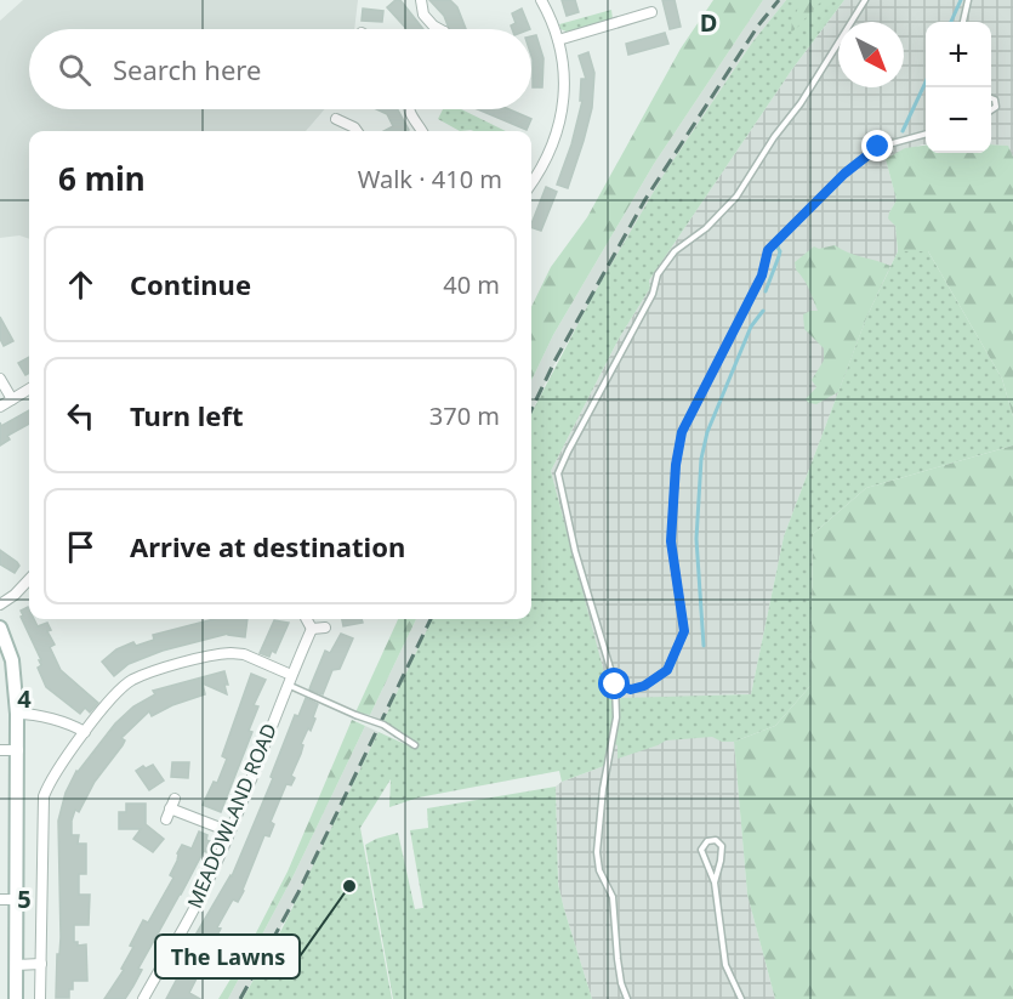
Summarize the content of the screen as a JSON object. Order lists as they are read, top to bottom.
{
  "streets": {
    "street": ["MEADOWLAND ROAD"]
  },
  "places": ["The Lawns"],
  "north": "bottom right",
  "page": {
    "map_buttons": ["+", "−"],
    "search": "Search here",
    "heading": ["6 min", "Walk · 410 m"],
    "list": [
      ["Continue", "40 m"],
      ["Turn left", "370 m"],
      "Arrive at destination"
    ]
  },
  "grid": {
    "columns": ["D"],
    "rows": ["4", "5"]
  }
}
